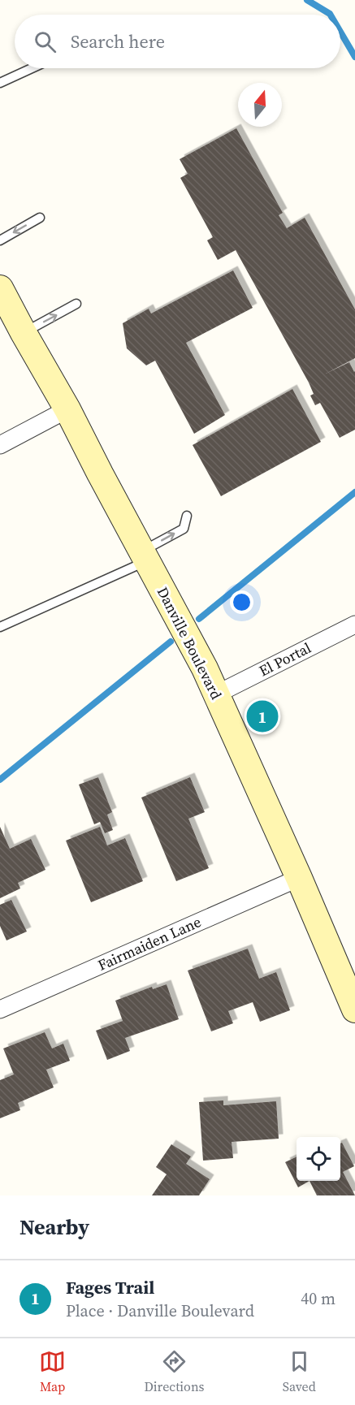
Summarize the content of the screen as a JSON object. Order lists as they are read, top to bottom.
{
  "streets": {
    "main road": ["Danville Boulevard"],
    "street": ["El Portal", "Fairmaiden Lane"]
  },
  "crossings": [
    ["Danville Boulevard", "El Portal"],
    ["Danville Boulevard", "Fairmaiden Lane"]
  ],
  "north": "top",
  "page": {
    "search": "Search here",
    "pins": "1",
    "heading": "Nearby",
    "list": [
      {
        "mark": "1",
        "name": "Fages Trail",
        "note": "Place · Danville Boulevard",
        "value": "40 m"
      }
    ],
    "nav": ["Map", "Directions", "Saved"]
  }
}
